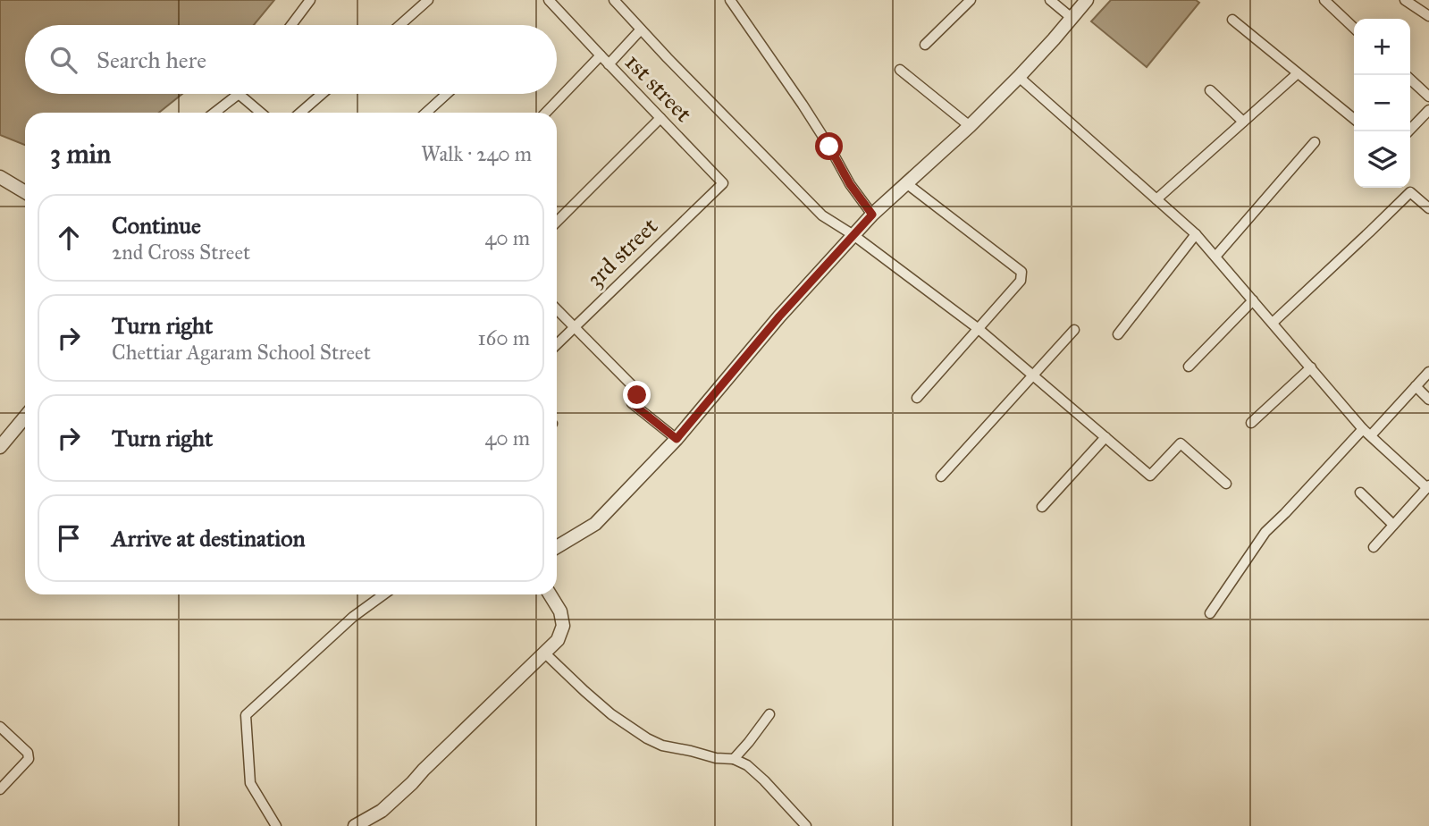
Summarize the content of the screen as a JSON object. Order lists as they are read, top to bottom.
{
  "streets": {
    "street": ["1st street", "3rd street"]
  },
  "crossings": [
    ["1st street", "3rd street"]
  ],
  "page": {
    "map_buttons": ["+", "−"],
    "search": "Search here",
    "heading": ["3 min", "Walk · 240 m"],
    "list": [
      ["Continue", "2nd Cross Street", "40 m"],
      ["Turn right", "Chettiar Agaram School Street", "160 m"],
      ["Turn right", "40 m"],
      "Arrive at destination"
    ]
  }
}
